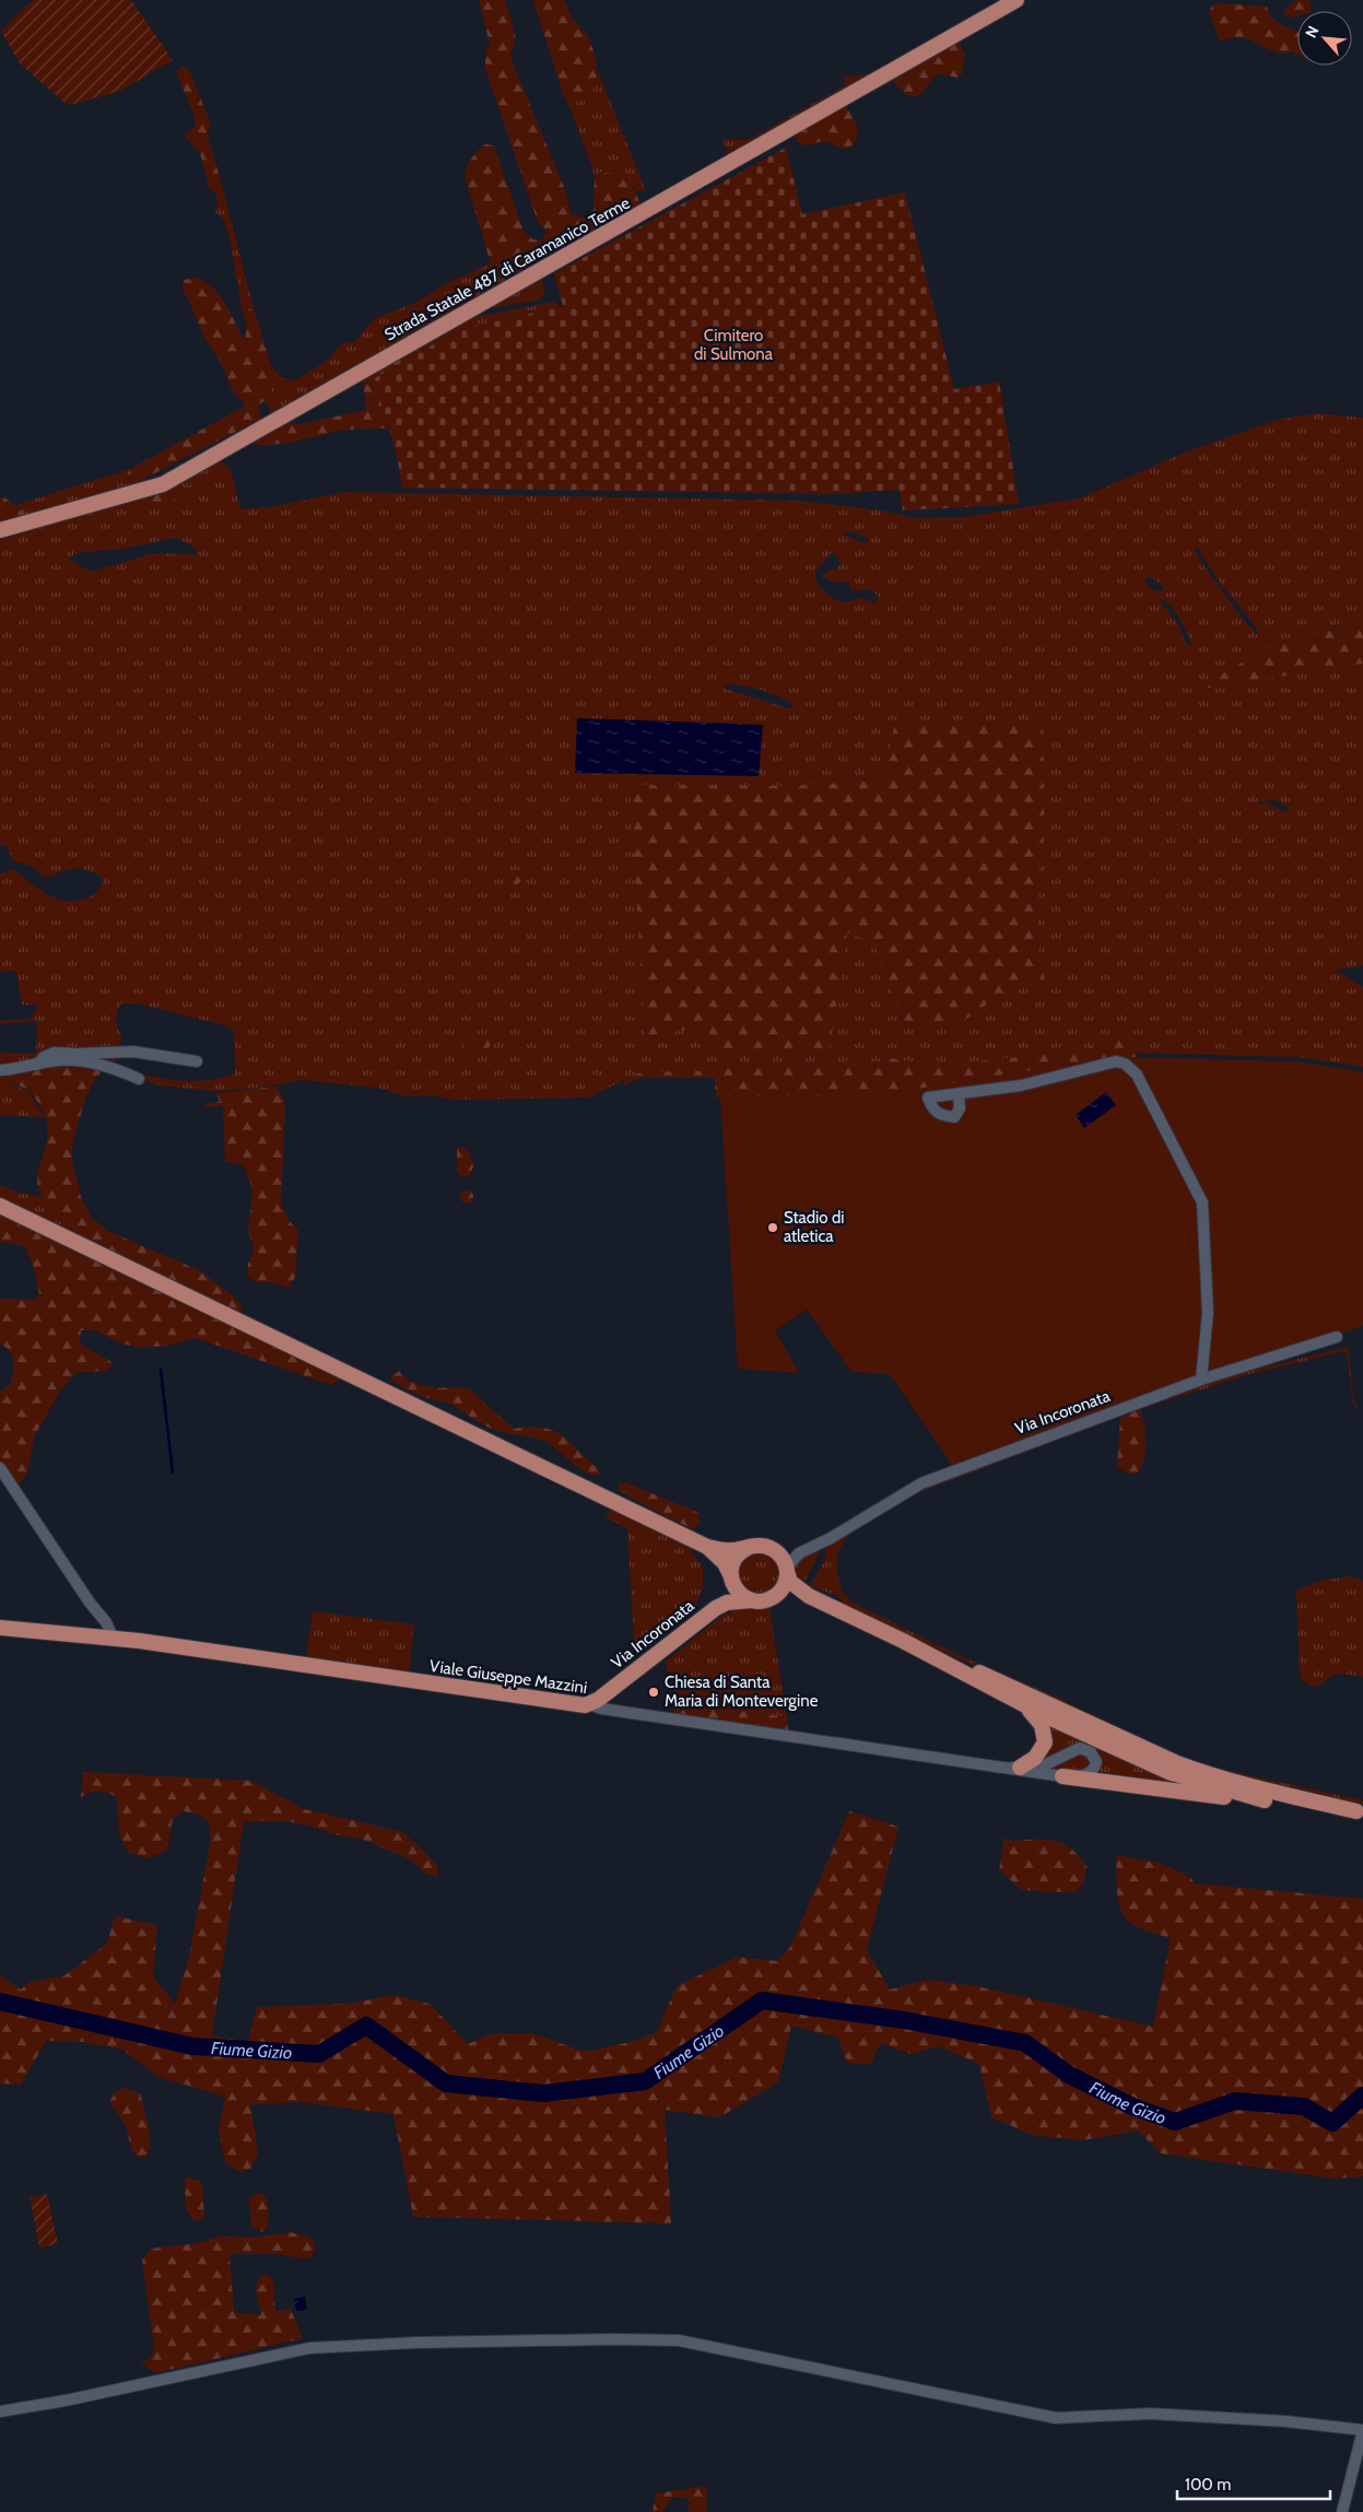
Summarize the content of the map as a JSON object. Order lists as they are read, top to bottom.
{
  "streets": {
    "main road": ["Strada Statale 487 di Caramanico Terme", "Via Incoronata", "Viale Giuseppe Mazzini"]
  },
  "crossings": [
    ["Via Incoronata", "Viale Giuseppe Mazzini"]
  ],
  "water": ["Fiume Gizio"],
  "parks": ["Cimitero di Sulmona"],
  "places": ["Stadio di atletica", "Chiesa di Santa Maria di Montevergine"],
  "scale_bar": "100 m",
  "north": "top left"
}
